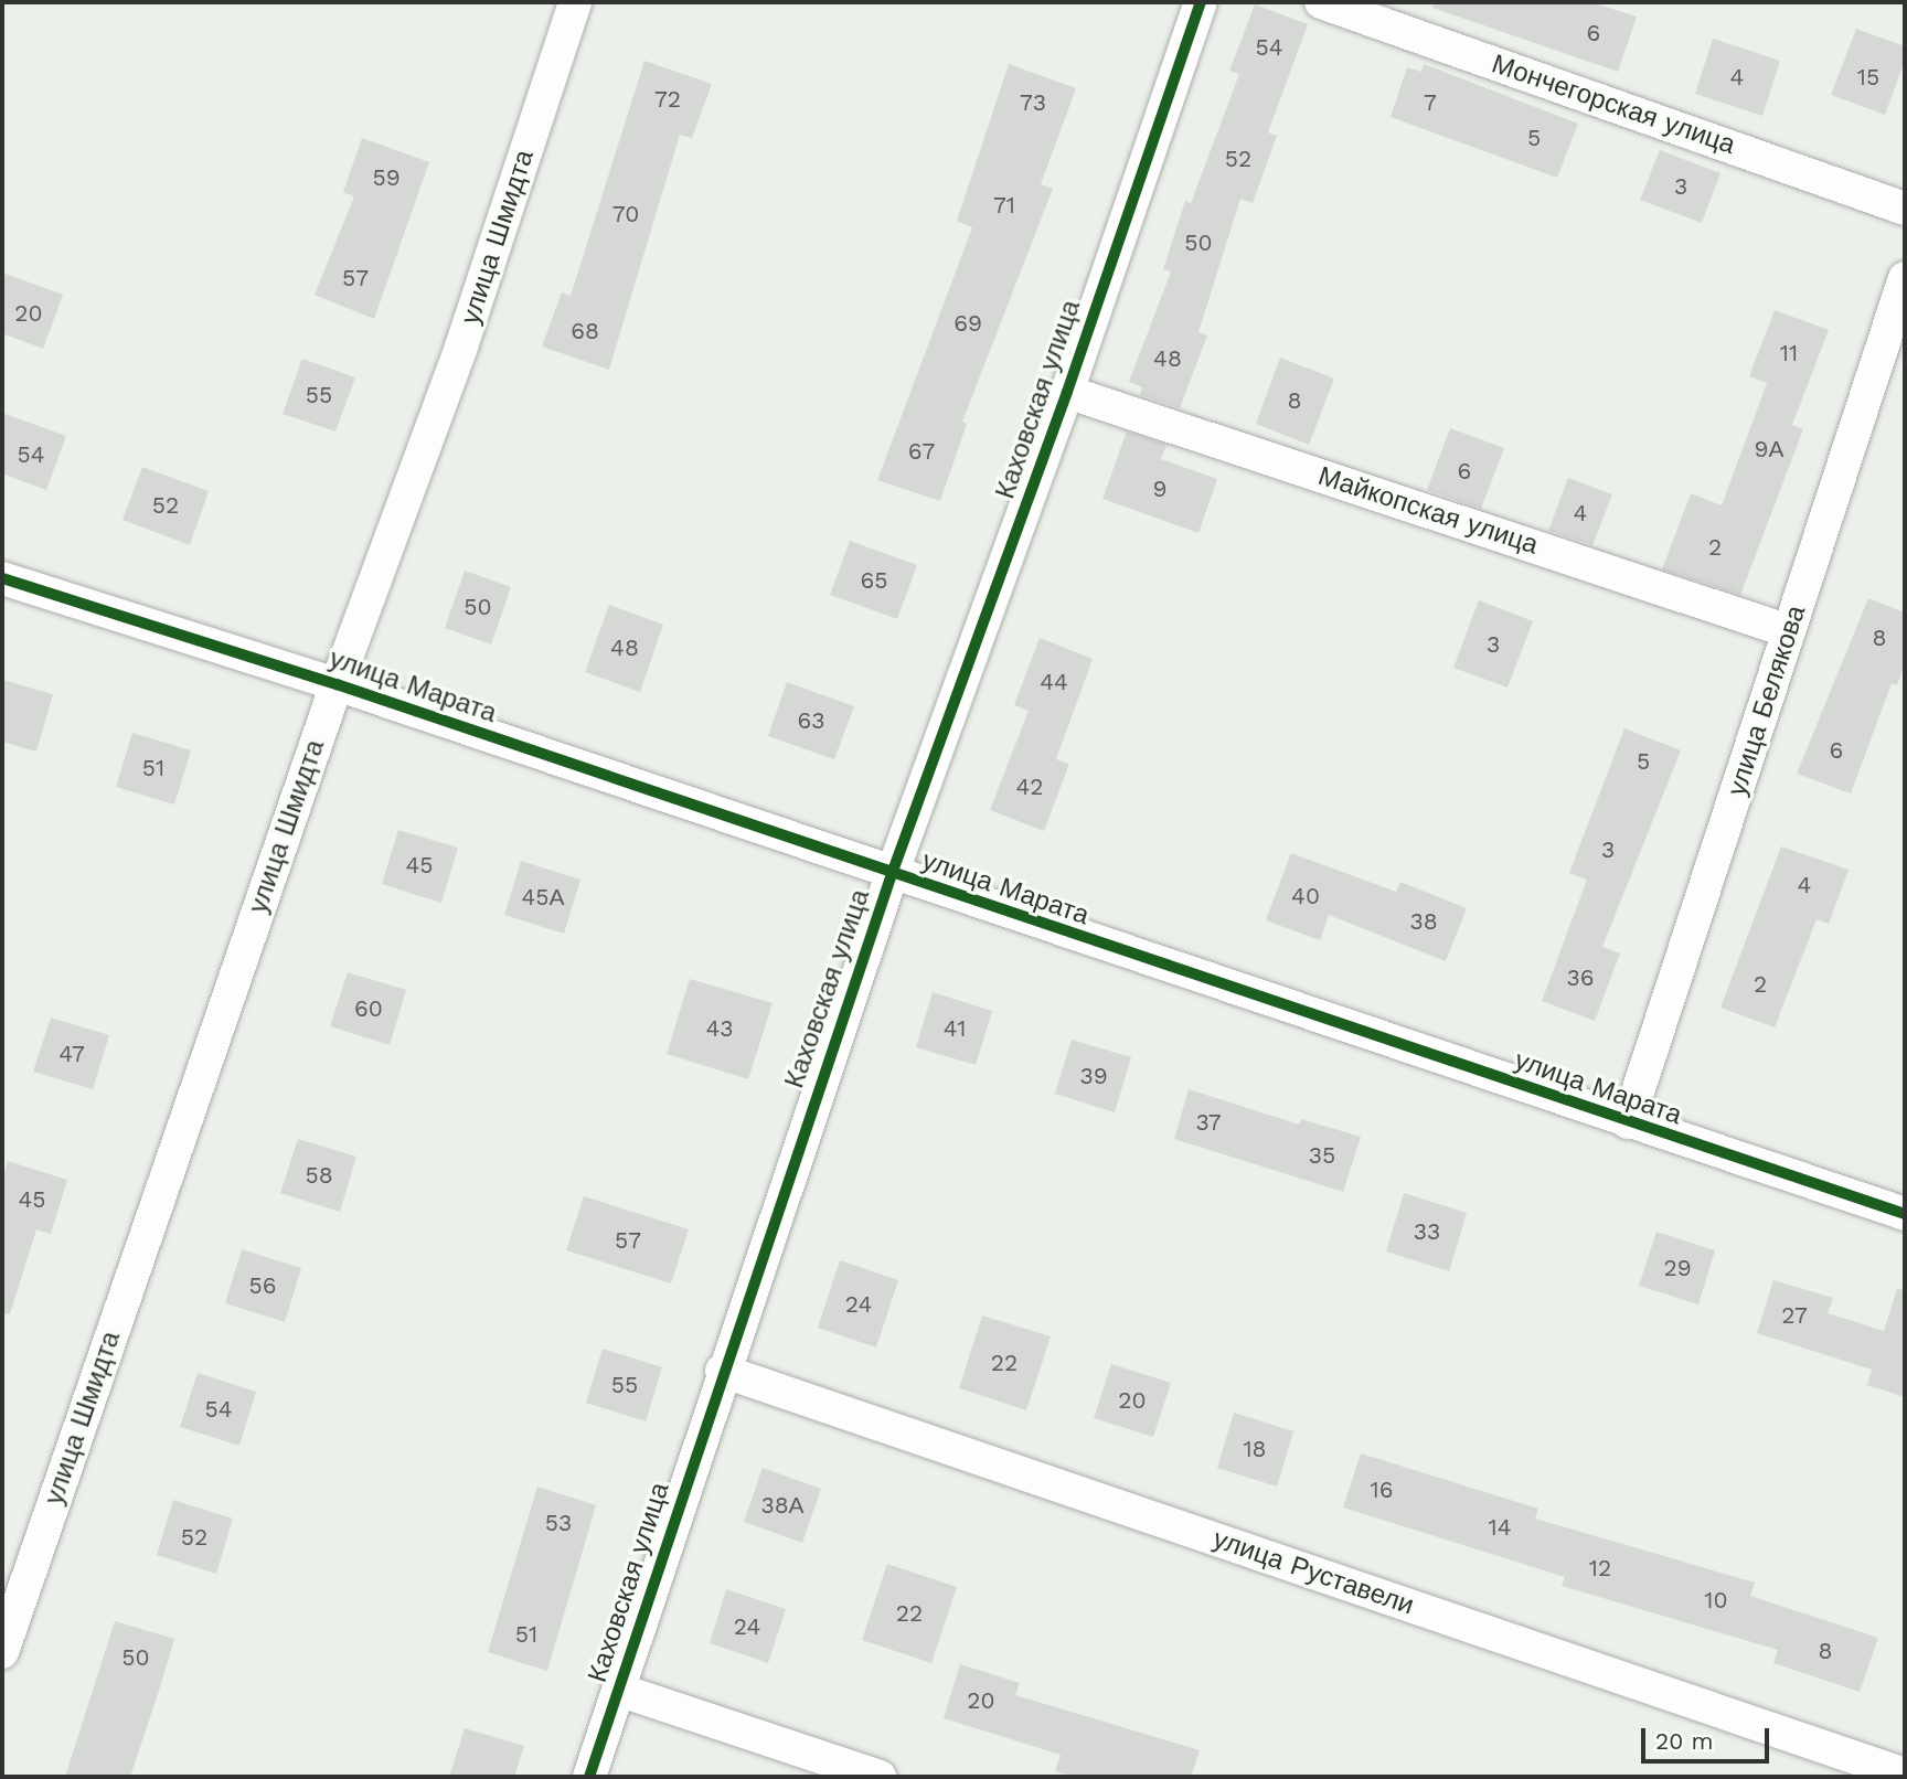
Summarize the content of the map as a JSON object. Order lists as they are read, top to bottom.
{
  "streets": {
    "street": [
      "Мончегорская улица",
      "улица Шмидта",
      "Каховская улица",
      "Майкопская улица",
      "улица Марата",
      "улица Белякова",
      "улица Руставели"
    ]
  },
  "crossings": [
    ["улица Шмидта", "улица Марата"],
    ["Каховская улица", "Майкопская улица"],
    ["Каховская улица", "улица Марата"],
    ["Каховская улица", "улица Руставели"],
    ["Майкопская улица", "улица Белякова"],
    ["улица Марата", "улица Белякова"]
  ],
  "house_numbers": [
    "6",
    "54",
    "4",
    "15",
    "72",
    "73",
    "7",
    "5",
    "52",
    "59",
    "3",
    "71",
    "70",
    "50",
    "57",
    "20",
    "69",
    "68",
    "11",
    "48",
    "55",
    "8",
    "9А",
    "67",
    "54",
    "6",
    "9",
    "52",
    "4",
    "2",
    "65",
    "50",
    "8",
    "3",
    "48",
    "44",
    "63",
    "6",
    "5",
    "51",
    "42",
    "3",
    "45",
    "4",
    "40",
    "45А",
    "38",
    "36",
    "2",
    "60",
    "43",
    "41",
    "47",
    "39",
    "37",
    "35",
    "58",
    "45",
    "33",
    "57",
    "29",
    "56",
    "24",
    "27",
    "22",
    "55",
    "20",
    "54",
    "18",
    "16",
    "38А",
    "53",
    "14",
    "52",
    "12",
    "10",
    "22",
    "24",
    "51",
    "8",
    "50",
    "20"
  ],
  "scale_bar": "20 m"
}
